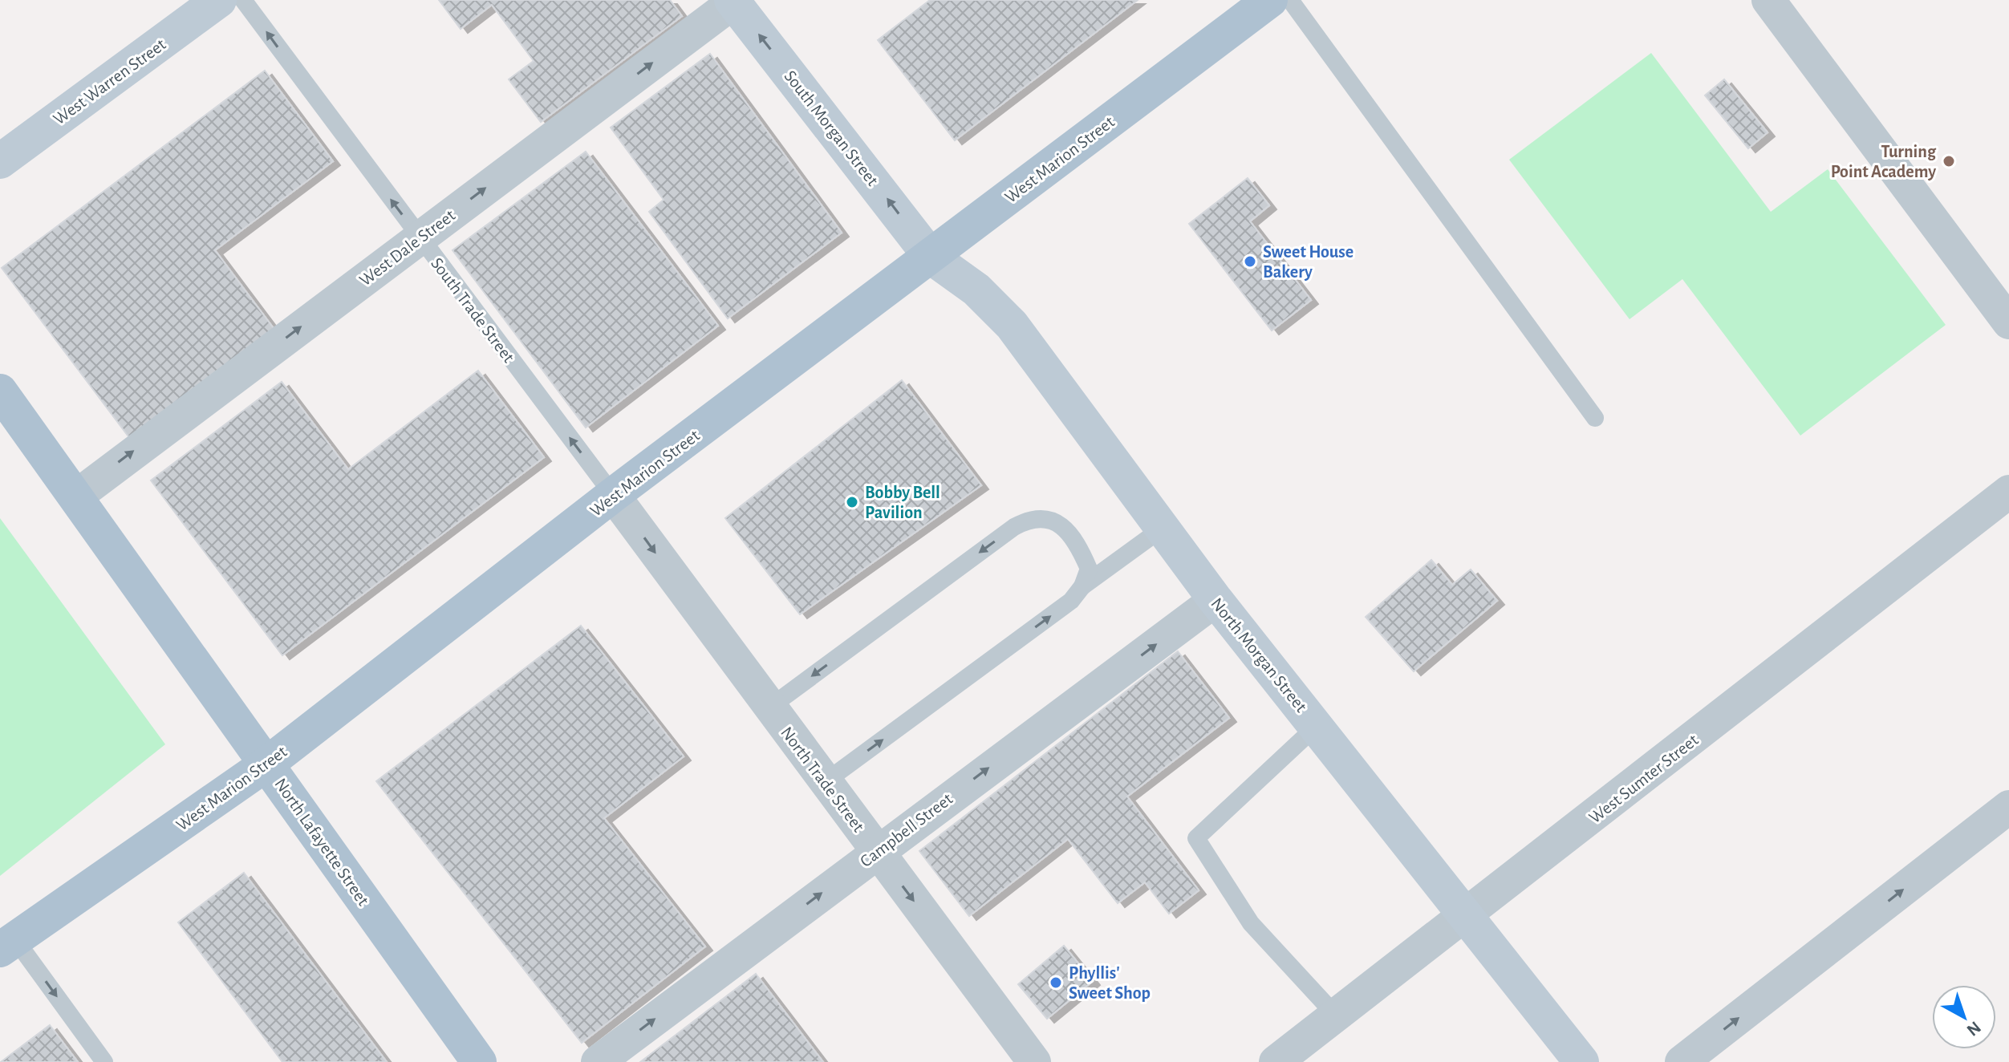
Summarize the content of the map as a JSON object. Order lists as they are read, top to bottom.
{
  "streets": {
    "main road": ["West Marion Street", "North Lafayette Street"],
    "street": [
      "West Warren Street",
      "South Morgan Street",
      "West Dale Street",
      "North Morgan Street",
      "West Sumter Street",
      "North Trade Street",
      "Campbell Street"
    ],
    "lane": ["South Trade Street"]
  },
  "crossings": [
    ["South Morgan Street", "West Marion Street"],
    ["South Morgan Street", "West Dale Street"],
    ["South Morgan Street", "North Morgan Street"],
    ["West Marion Street", "South Trade Street"],
    ["West Marion Street", "North Morgan Street"],
    ["West Marion Street", "North Trade Street"],
    ["West Marion Street", "North Lafayette Street"],
    ["West Dale Street", "South Trade Street"],
    ["West Dale Street", "North Lafayette Street"],
    ["South Trade Street", "North Trade Street"],
    ["North Morgan Street", "West Sumter Street"],
    ["North Morgan Street", "Campbell Street"],
    ["North Trade Street", "Campbell Street"]
  ],
  "one_way": [
    "South Morgan Street",
    "West Dale Street",
    "South Trade Street",
    "North Trade Street",
    "Campbell Street"
  ],
  "places": [
    "Turning Point Academy",
    "Sweet House Bakery",
    "Bobby Bell Pavilion",
    "Phyllis' Sweet Shop"
  ],
  "north": "bottom right"
}
